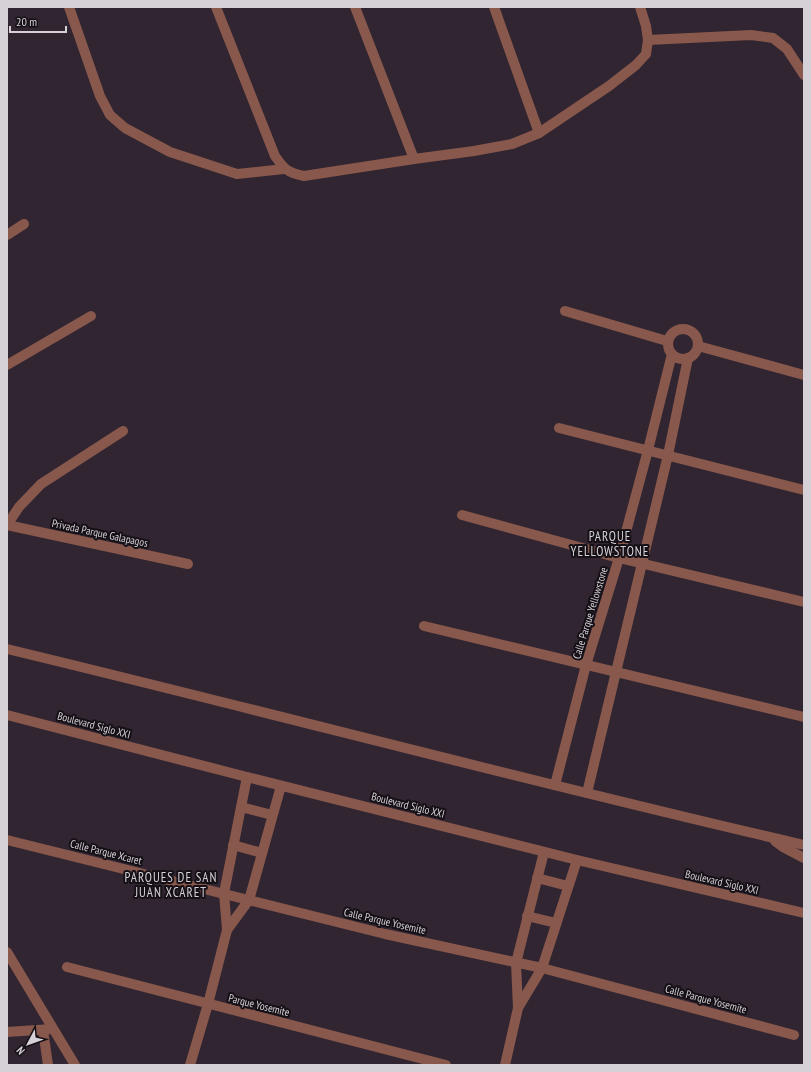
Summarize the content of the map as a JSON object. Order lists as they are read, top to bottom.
{
  "streets": {
    "street": [
      "Privada Parque Galapagos",
      "Calle Parque Yellowstone",
      "Boulevard Siglo XXI",
      "Calle Parque Xcaret",
      "Calle Parque Yosemite",
      "Parque Yosemite"
    ]
  },
  "crossings": [
    ["Calle Parque Xcaret", "Calle Parque Yosemite"]
  ],
  "districts": ["PARQUE YELLOWSTONE", "PARQUES DE SAN JUAN XCARET"],
  "scale_bar": "20 m",
  "north": "bottom left"
}
